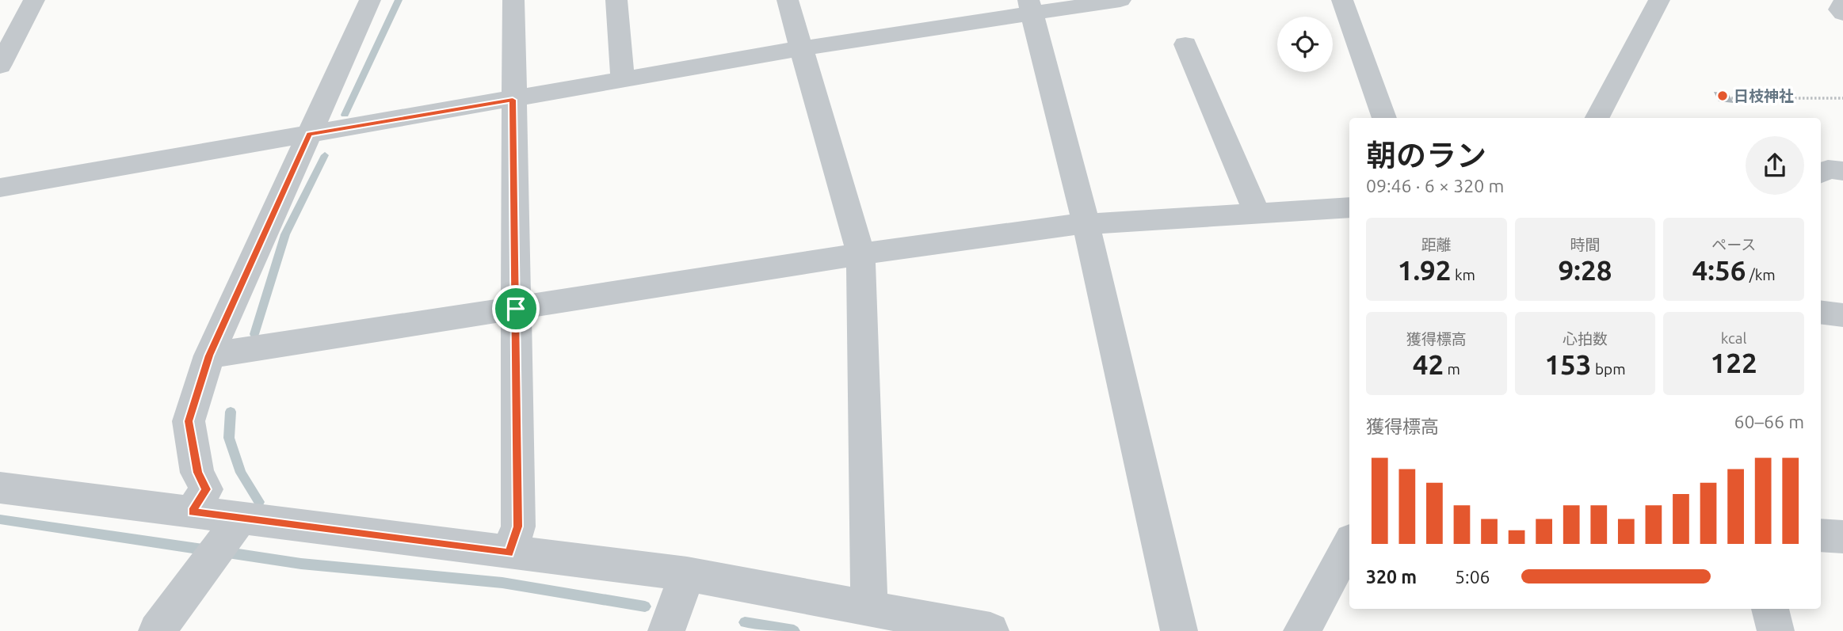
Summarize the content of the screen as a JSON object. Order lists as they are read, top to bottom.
{
  "places": ["日枝神社"],
  "page": {
    "heading": ["朝のラン", "09:46 · 6 × 320 m"],
    "stats": [
      ["距離", "1.92 km"],
      ["時間", "9:28"],
      ["ペース", "4:56 /km"],
      ["獲得標高", "42 m"],
      ["心拍数", "153 bpm"],
      ["kcal", "122"]
    ],
    "chart": ["獲得標高", "60–66 m"],
    "list": [
      {
        "name": "320 m",
        "note": "5:06"
      }
    ]
  }
}
